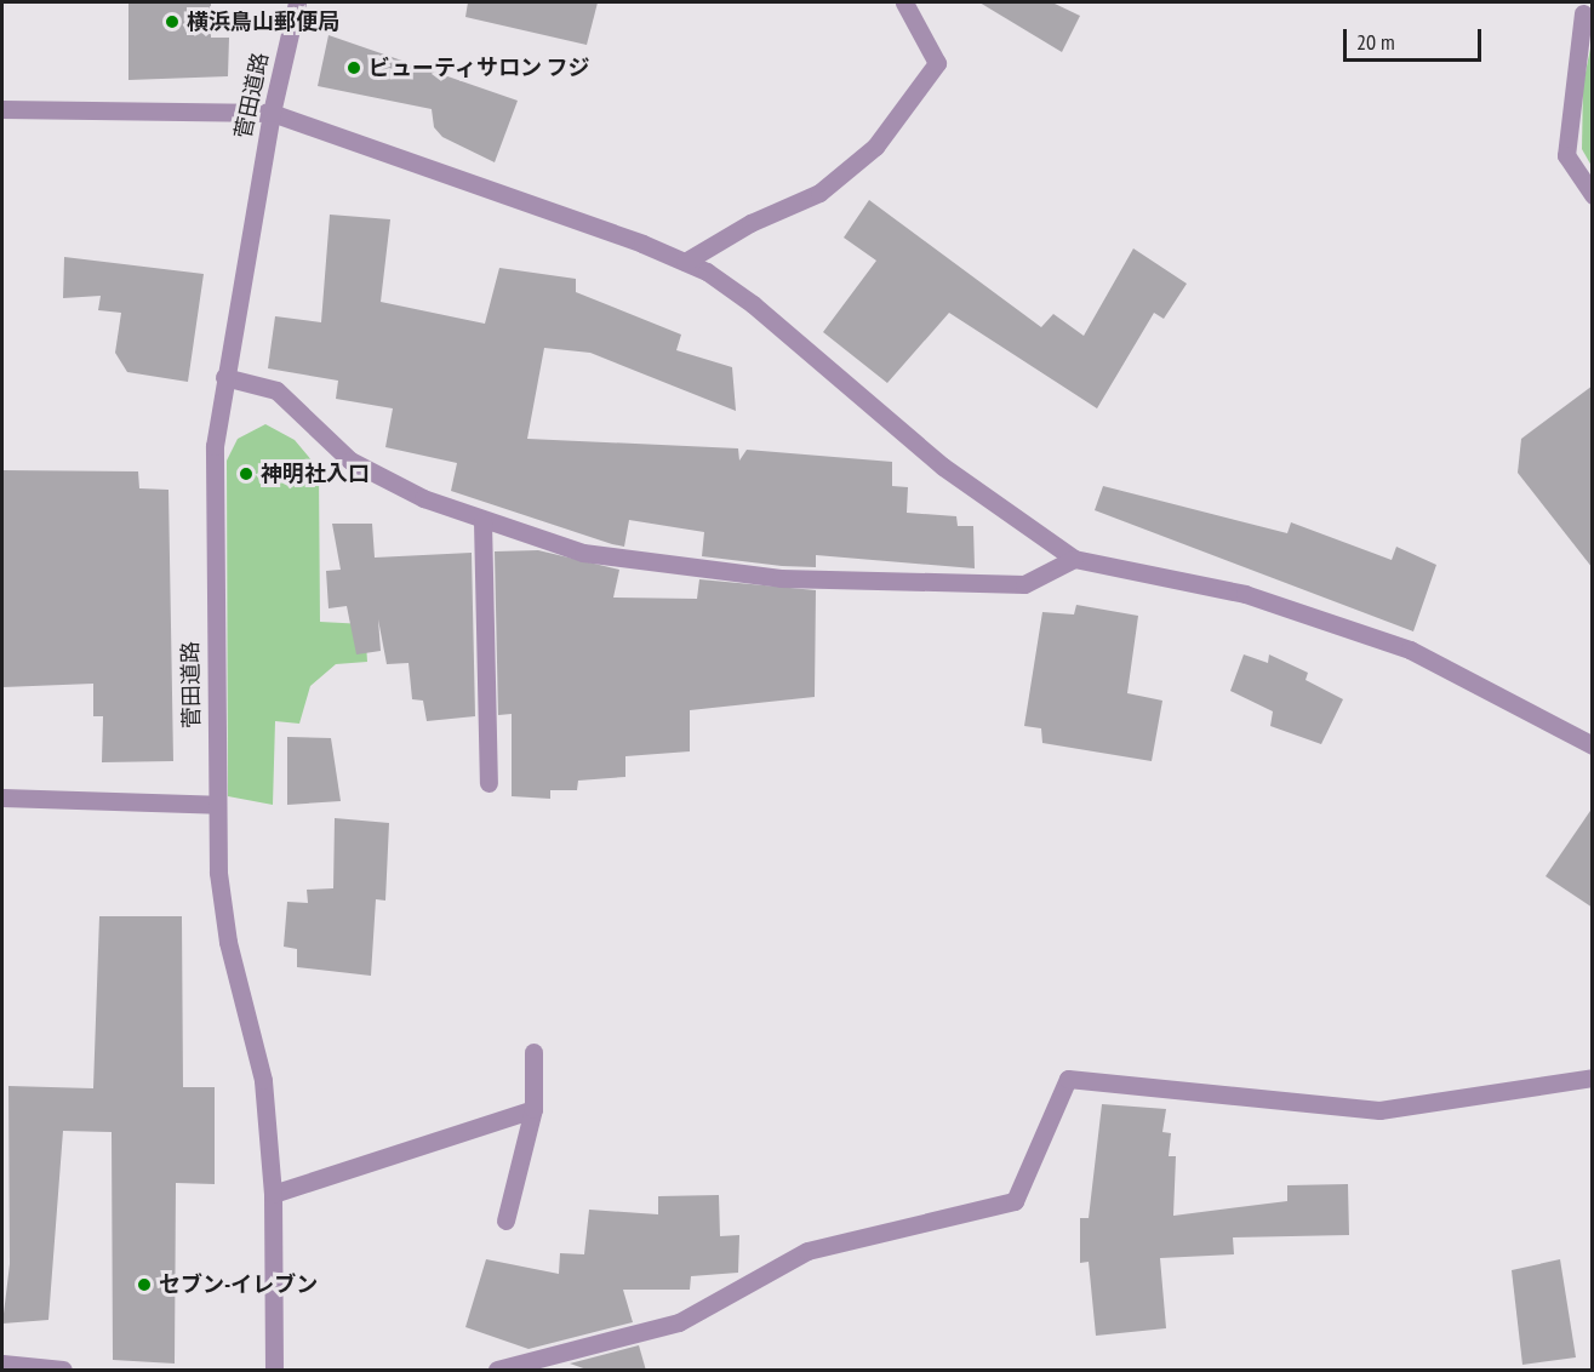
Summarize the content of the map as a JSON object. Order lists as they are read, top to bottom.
{
  "streets": {
    "street": ["菅田道路"]
  },
  "places": [
    "横浜鳥山郵便局",
    "ビューティサロン フジ",
    "神明社入口",
    "セブン-イレブン"
  ],
  "scale_bar": "20 m"
}
